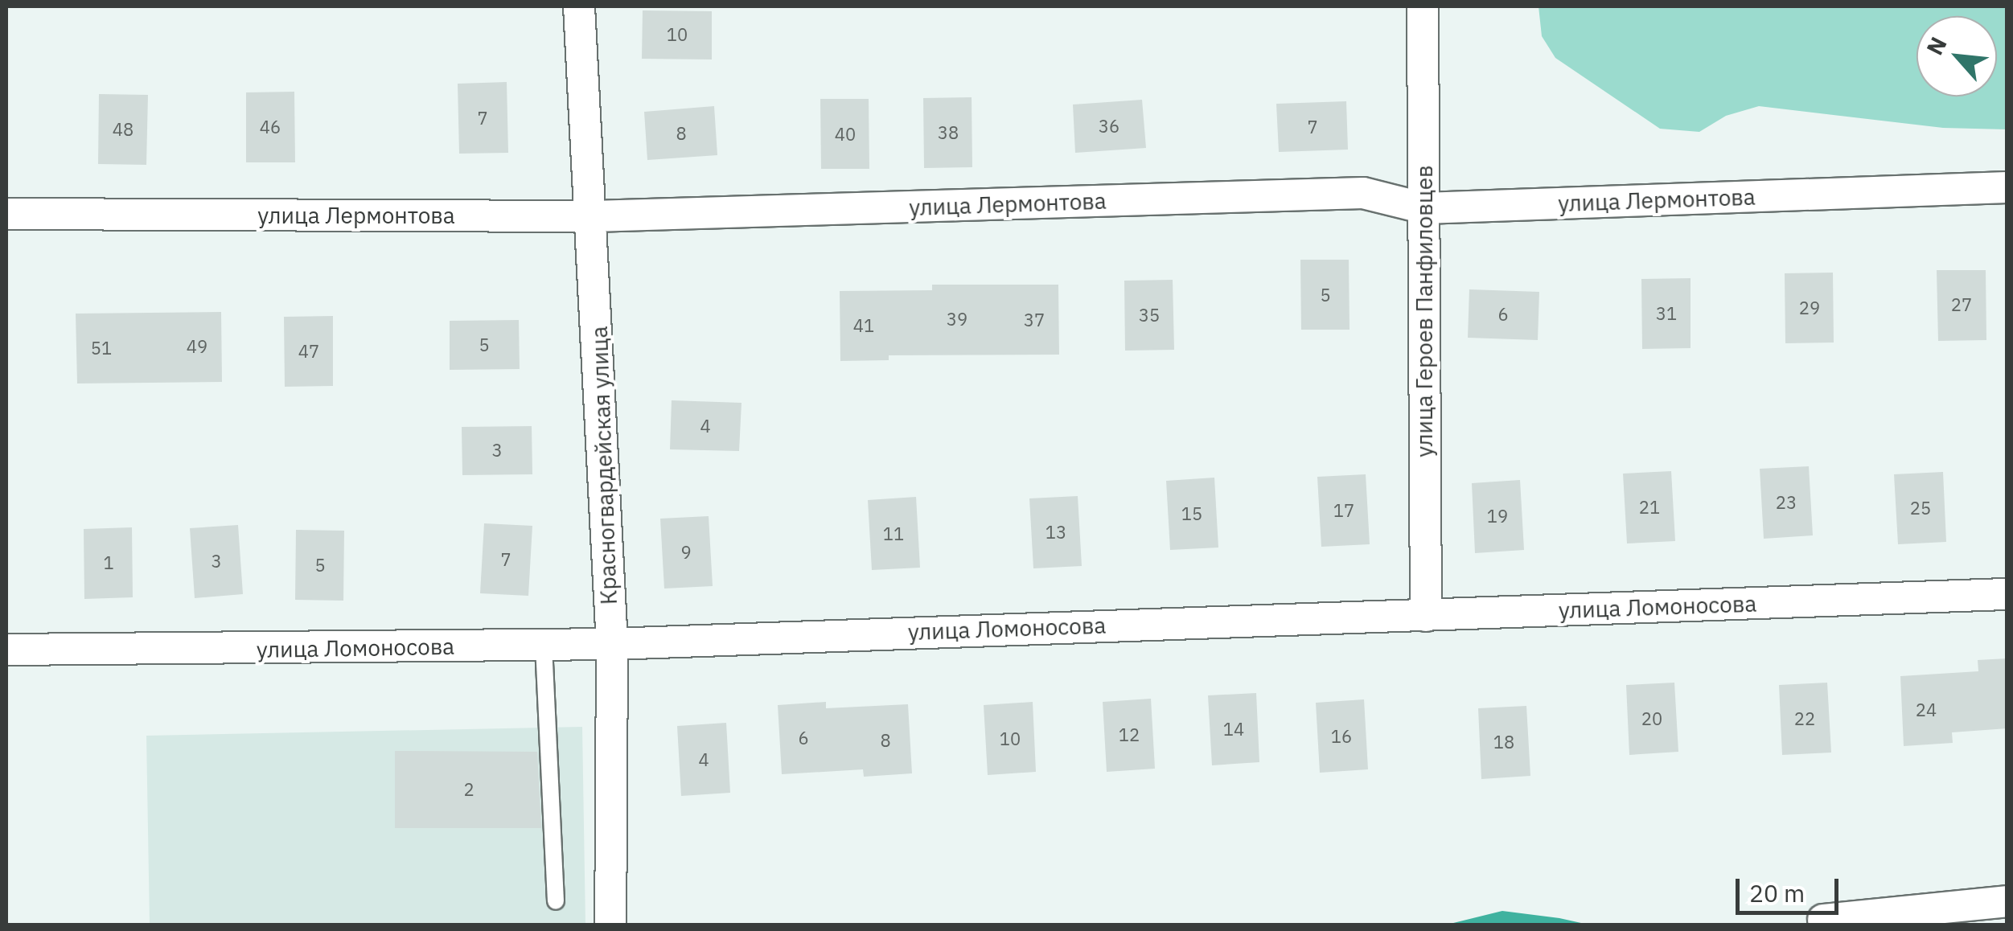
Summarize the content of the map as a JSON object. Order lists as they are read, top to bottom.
{
  "streets": {
    "street": [
      "улица Лермонтова",
      "улица Героев Панфиловцев",
      "Красногвардейская улица",
      "улица Ломоносова"
    ]
  },
  "crossings": [
    ["улица Лермонтова", "улица Героев Панфиловцев"],
    ["улица Лермонтова", "Красногвардейская улица"],
    ["улица Героев Панфиловцев", "улица Ломоносова"],
    ["Красногвардейская улица", "улица Ломоносова"]
  ],
  "house_numbers": [
    "10",
    "7",
    "36",
    "46",
    "7",
    "48",
    "38",
    "8",
    "40",
    "5",
    "27",
    "29",
    "31",
    "6",
    "35",
    "39",
    "37",
    "41",
    "5",
    "49",
    "51",
    "47",
    "4",
    "3",
    "23",
    "21",
    "25",
    "17",
    "15",
    "19",
    "13",
    "11",
    "9",
    "7",
    "3",
    "1",
    "5",
    "24",
    "20",
    "22",
    "14",
    "12",
    "16",
    "6",
    "10",
    "8",
    "18",
    "4",
    "2"
  ],
  "scale_bar": "20 m",
  "north": "top left"
}
